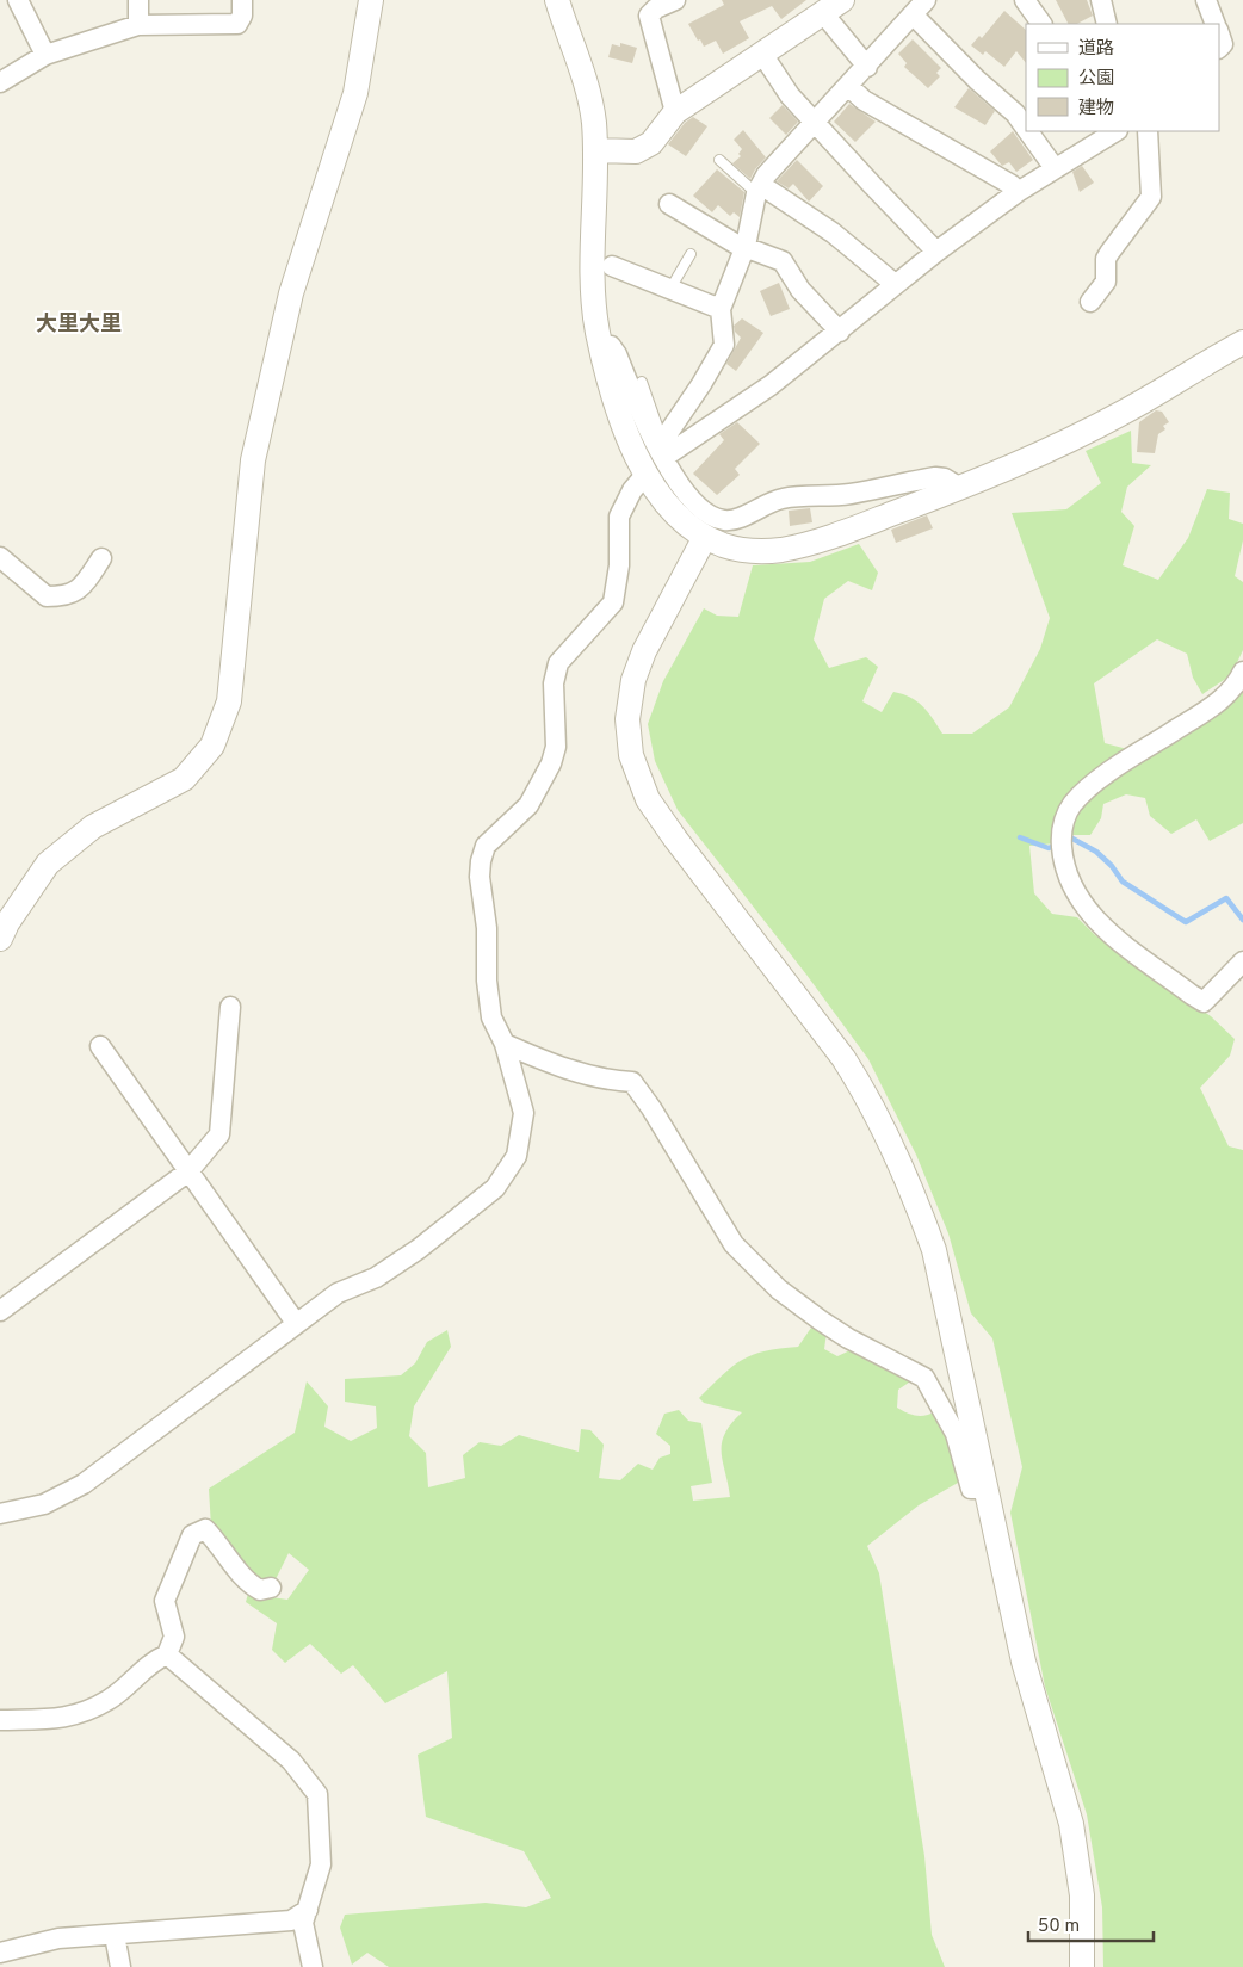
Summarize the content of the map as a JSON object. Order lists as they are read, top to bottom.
{
  "districts": ["大里大里"],
  "legend": ["道路", "公園", "建物"],
  "scale_bar": "50 m"
}
